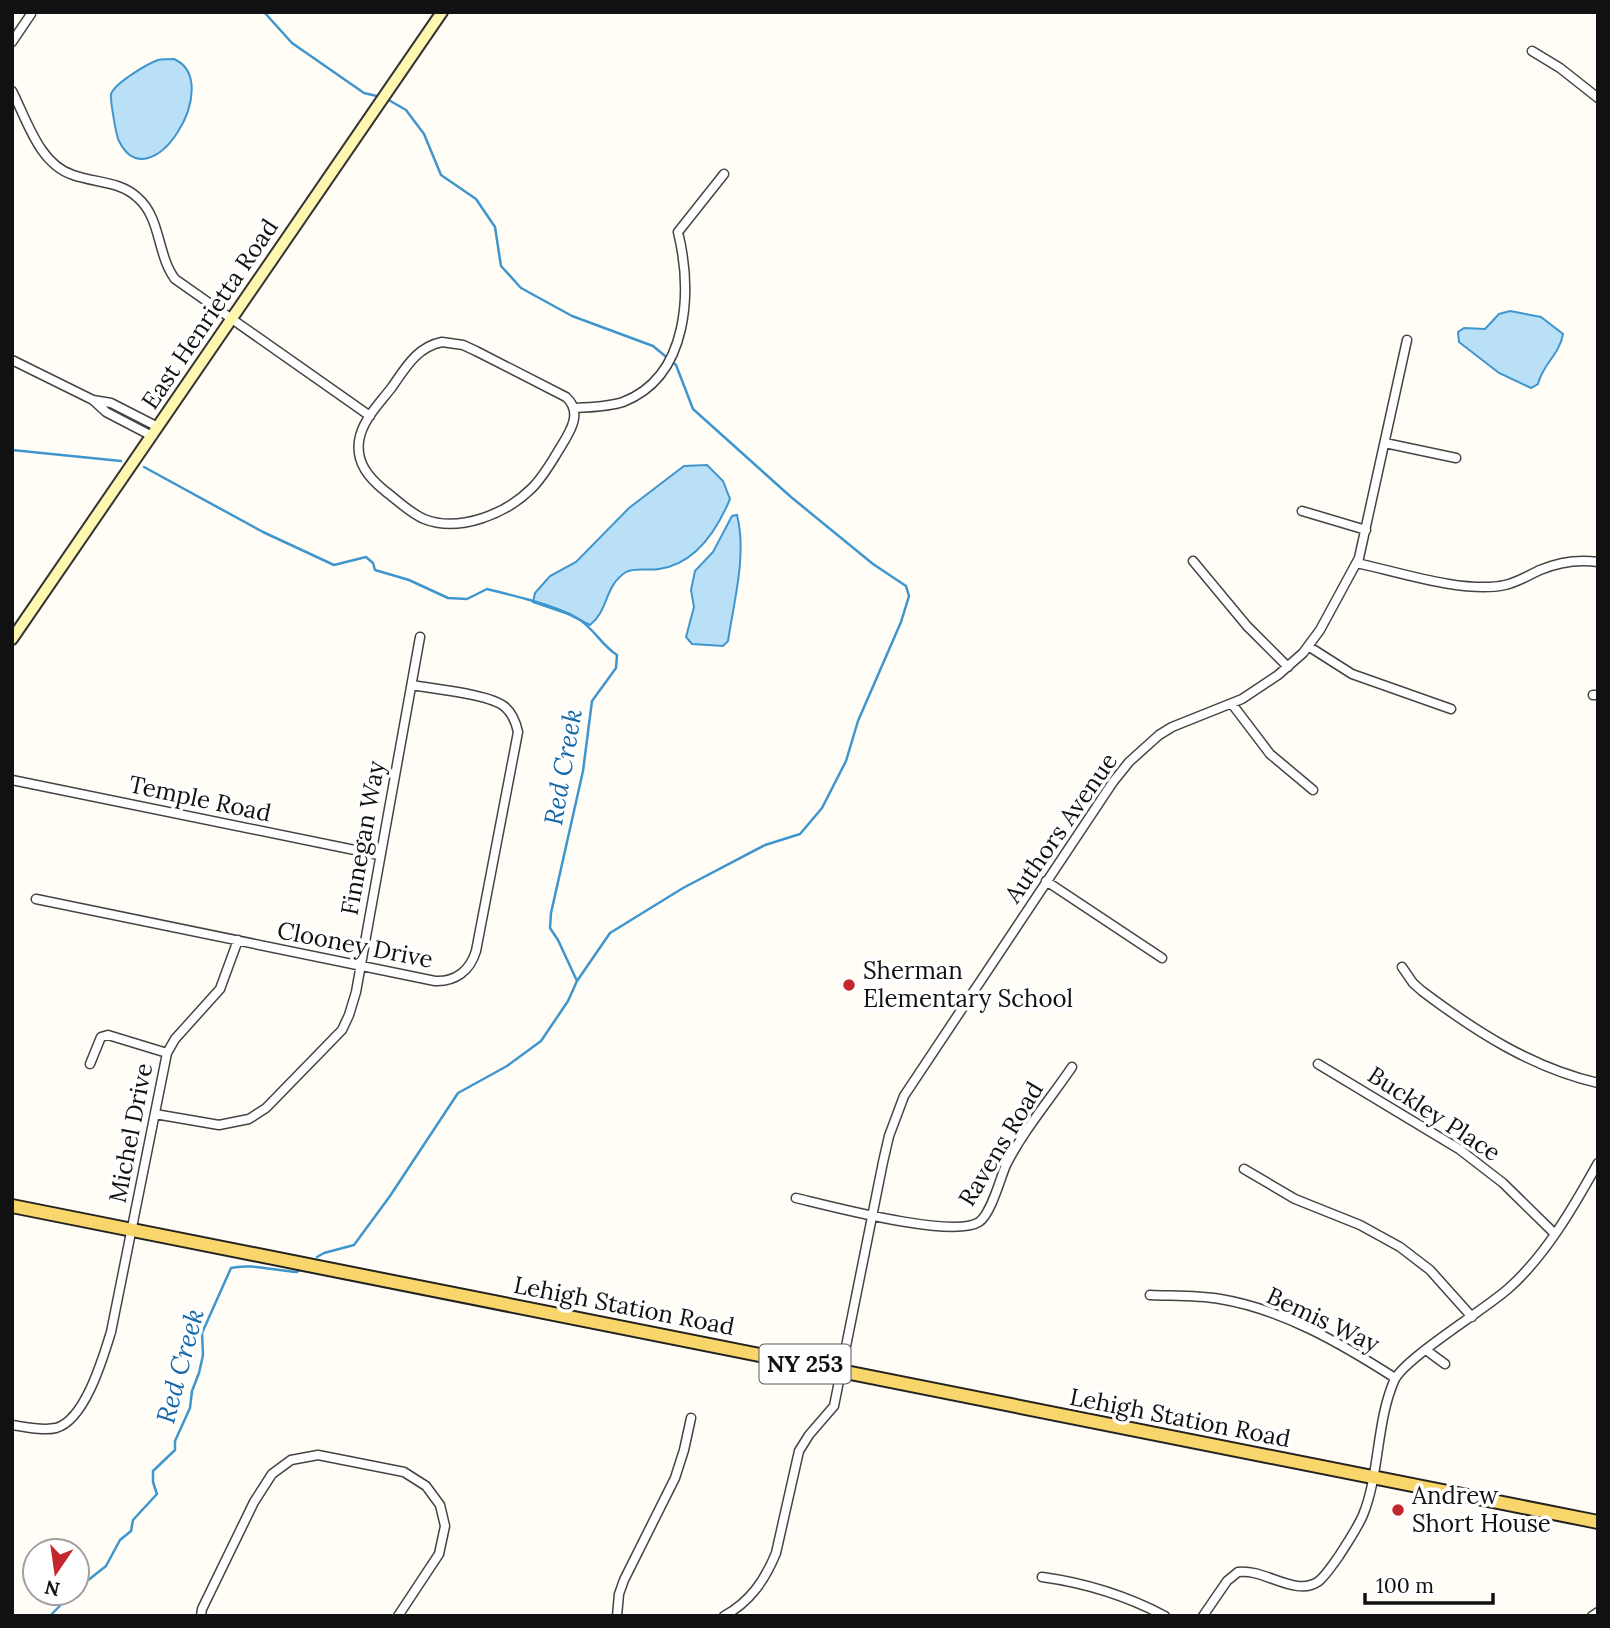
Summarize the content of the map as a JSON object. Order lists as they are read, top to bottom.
{
  "streets": {
    "main road": ["East Henrietta Road", "Lehigh Station Road", "NY 253"],
    "street": [
      "Temple Road",
      "Authors Avenue",
      "Finnegan Way",
      "Clooney Drive",
      "Buckley Place",
      "Michel Drive",
      "Ravens Road",
      "Bemis Way"
    ]
  },
  "crossings": [
    ["Temple Road", "Finnegan Way"],
    ["Authors Avenue", "Ravens Road"],
    ["Authors Avenue", "Lehigh Station Road"],
    ["Finnegan Way", "Clooney Drive"],
    ["Finnegan Way", "Michel Drive"],
    ["Clooney Drive", "Michel Drive"],
    ["Michel Drive", "Lehigh Station Road"]
  ],
  "water": ["Red Creek"],
  "places": ["Sherman Elementary School", "Andrew Short House"],
  "scale_bar": "100 m",
  "north": "bottom"
}
